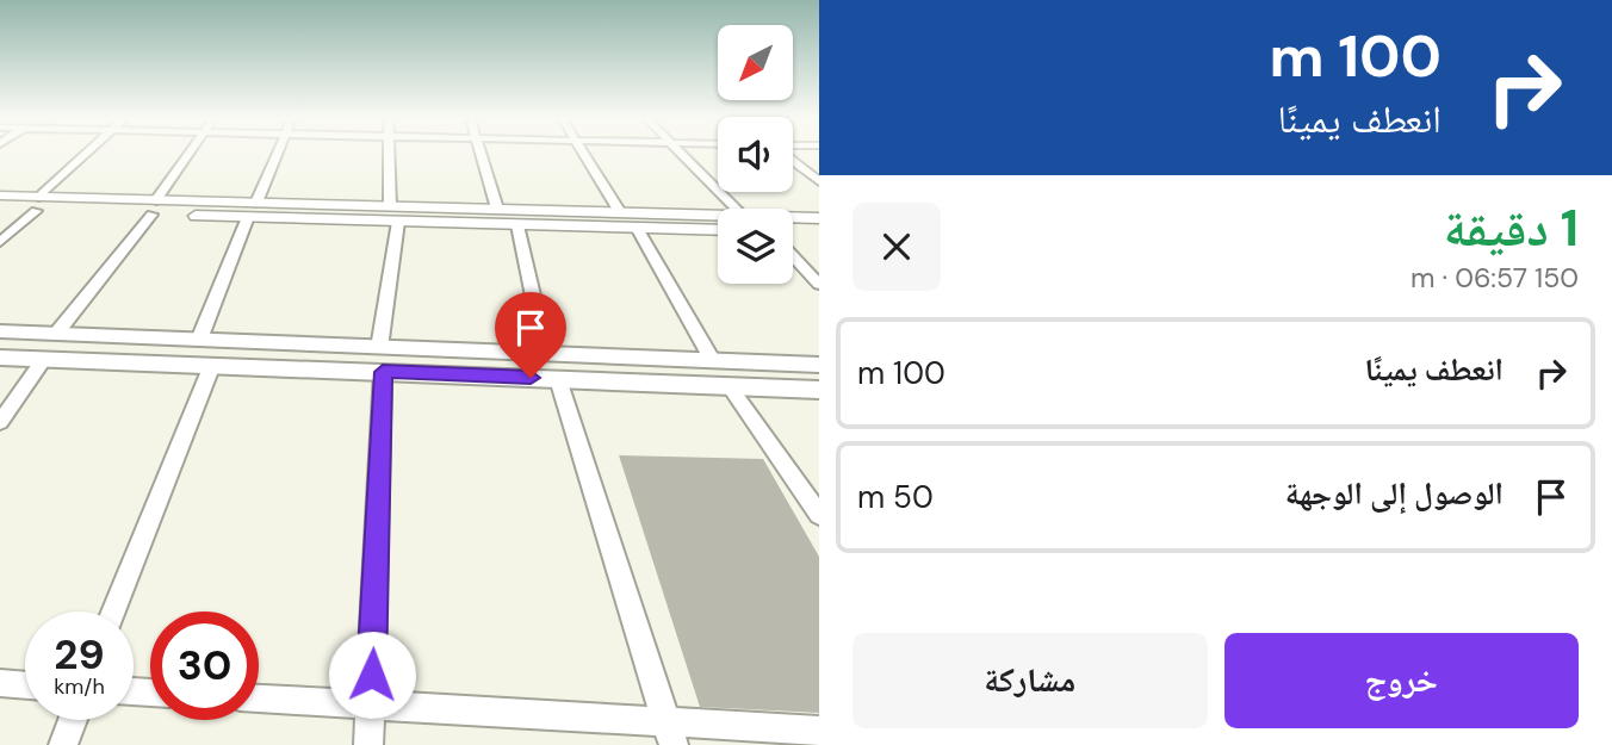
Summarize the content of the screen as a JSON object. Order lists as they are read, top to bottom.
{
  "north": "bottom left",
  "page": {
    "turn": ["100 m", "انعطف يمينًا"],
    "heading": ["1 دقيقة", "150 m · 06:57"],
    "list": [
      {
        "name": "انعطف يمينًا",
        "value": "100 m"
      },
      {
        "name": "الوصول إلى الوجهة",
        "value": "50 m"
      }
    ],
    "speed": "29 km/h",
    "limit": "30",
    "buttons": ["خروج", "مشاركة"]
  }
}
